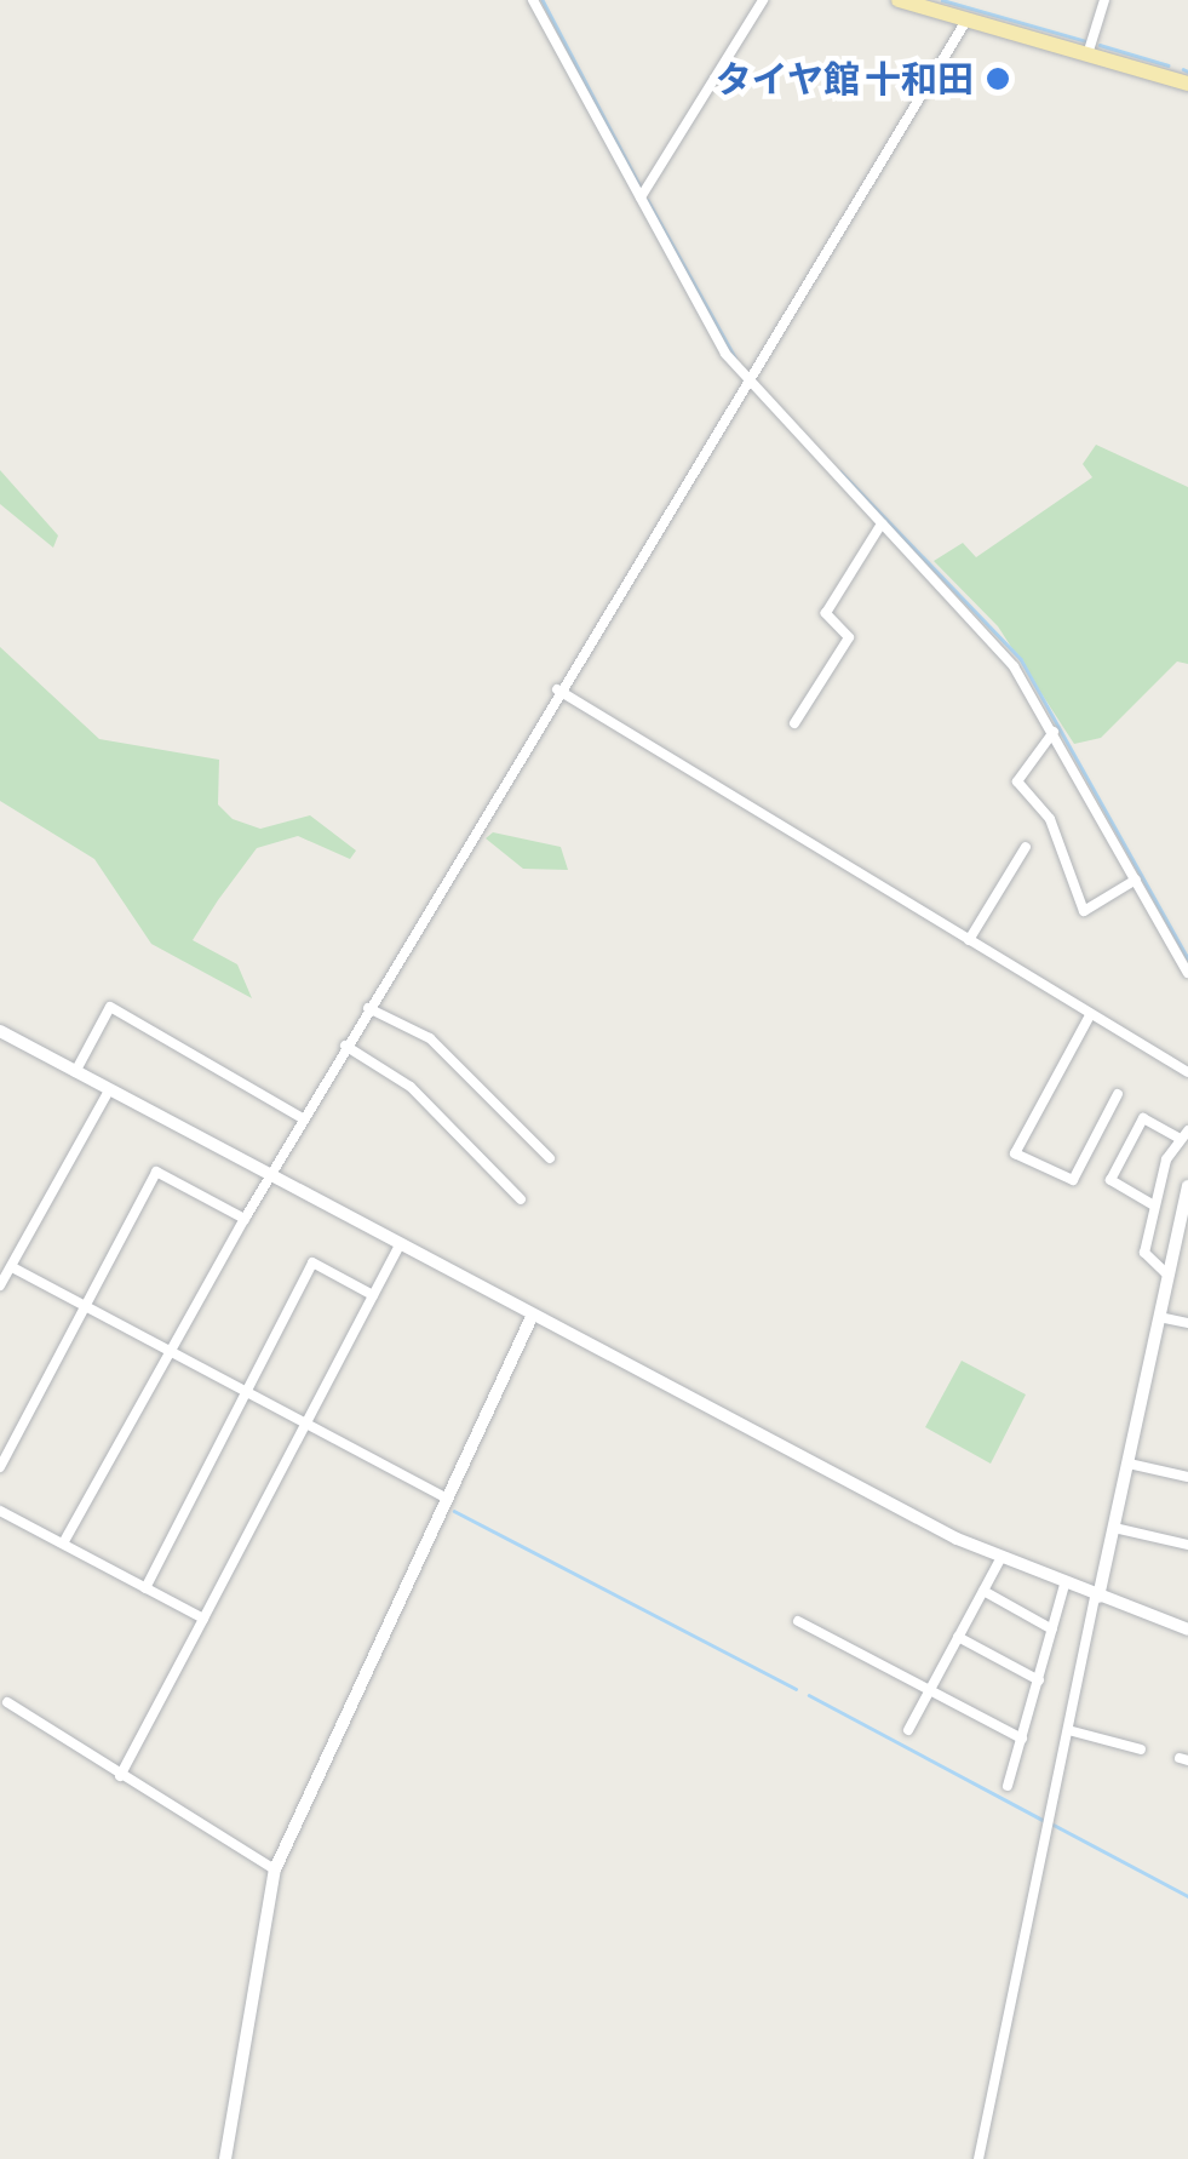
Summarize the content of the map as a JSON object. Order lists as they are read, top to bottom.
{
  "places": ["タイヤ館 十和田"]
}
